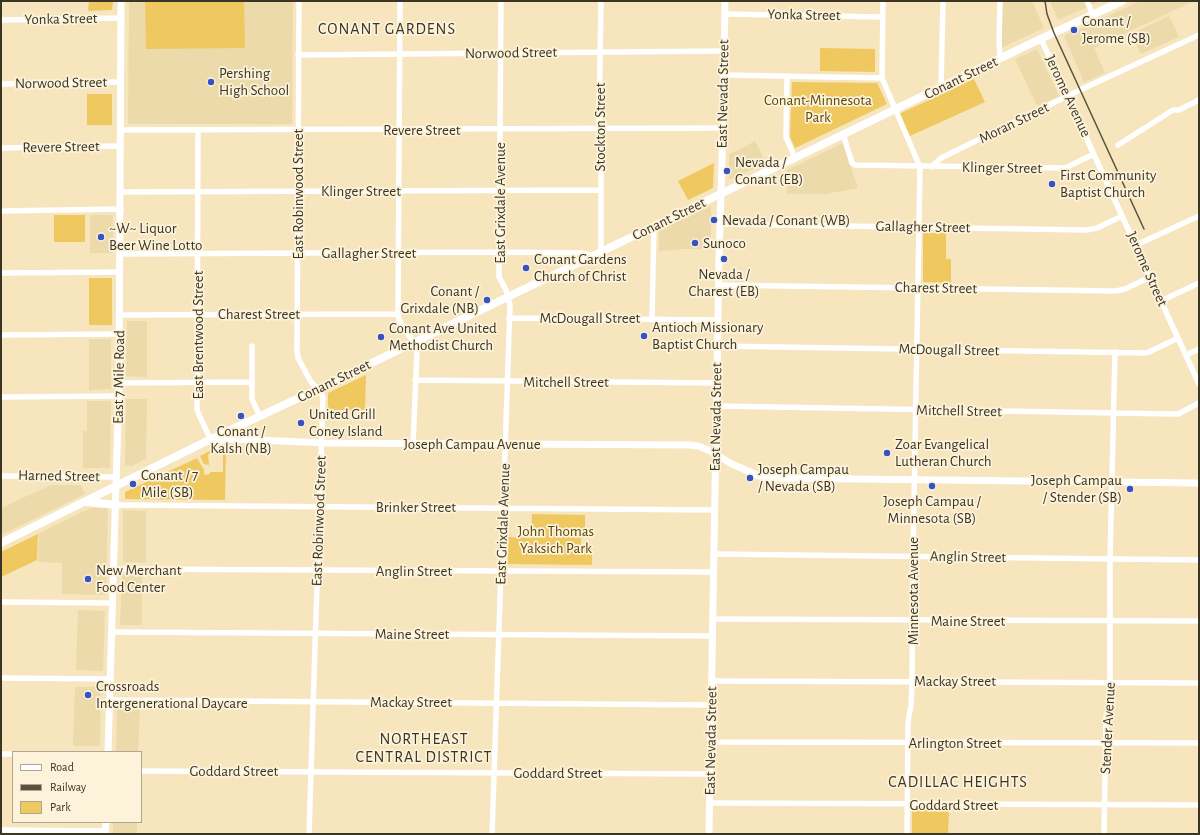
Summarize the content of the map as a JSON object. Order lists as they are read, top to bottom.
{
  "streets": {
    "main road": ["Conant Street"],
    "street": [
      "Yonka Street",
      "Norwood Street",
      "East Nevada Street",
      "Jerome Avenue",
      "Moran Street",
      "Stockton Street",
      "Revere Street",
      "Klinger Street",
      "East Robinwood Street",
      "East Grixdale Avenue",
      "Gallagher Street",
      "Jerome Street",
      "Charest Street",
      "McDougall Street",
      "East Brentwood Street",
      "East 7 Mile Road",
      "Mitchell Street",
      "Joseph Campau Avenue",
      "Harned Street",
      "Brinker Street",
      "Anglin Street",
      "Minnesota Avenue",
      "Maine Street",
      "Mackay Street",
      "Stender Avenue",
      "Arlington Street",
      "Goddard Street"
    ]
  },
  "crossings": [
    ["Yonka Street", "East Nevada Street"],
    ["Yonka Street", "East 7 Mile Road"],
    ["Norwood Street", "East Nevada Street"],
    ["Norwood Street", "Stockton Street"],
    ["Norwood Street", "East Robinwood Street"],
    ["Norwood Street", "East Grixdale Avenue"],
    ["Norwood Street", "East 7 Mile Road"],
    ["Conant Street", "East Nevada Street"],
    ["Conant Street", "Jerome Avenue"],
    ["Conant Street", "Stockton Street"],
    ["Conant Street", "East Robinwood Street"],
    ["Conant Street", "East Grixdale Avenue"],
    ["Conant Street", "Gallagher Street"],
    ["Conant Street", "East Brentwood Street"],
    ["Conant Street", "East 7 Mile Road"],
    ["Conant Street", "Joseph Campau Avenue"],
    ["East Nevada Street", "Revere Street"],
    ["East Nevada Street", "Gallagher Street"],
    ["East Nevada Street", "Charest Street"],
    ["East Nevada Street", "McDougall Street"],
    ["East Nevada Street", "Mitchell Street"],
    ["East Nevada Street", "Joseph Campau Avenue"],
    ["East Nevada Street", "Brinker Street"],
    ["East Nevada Street", "Anglin Street"],
    ["East Nevada Street", "Maine Street"],
    ["East Nevada Street", "Mackay Street"],
    ["East Nevada Street", "Arlington Street"],
    ["East Nevada Street", "Goddard Street"],
    ["Jerome Avenue", "Moran Street"],
    ["Jerome Avenue", "Klinger Street"],
    ["Jerome Avenue", "Jerome Street"],
    ["Moran Street", "Klinger Street"],
    ["Stockton Street", "Revere Street"],
    ["Stockton Street", "Klinger Street"],
    ["Stockton Street", "Gallagher Street"],
    ["Revere Street", "East Robinwood Street"],
    ["Revere Street", "East Grixdale Avenue"],
    ["Revere Street", "East Brentwood Street"],
    ["Revere Street", "East 7 Mile Road"],
    ["Klinger Street", "East Robinwood Street"],
    ["Klinger Street", "East Grixdale Avenue"],
    ["Klinger Street", "Jerome Street"],
    ["Klinger Street", "East Brentwood Street"],
    ["Klinger Street", "East 7 Mile Road"],
    ["East Robinwood Street", "Gallagher Street"],
    ["East Robinwood Street", "Charest Street"],
    ["East Robinwood Street", "Joseph Campau Avenue"],
    ["East Robinwood Street", "Brinker Street"],
    ["East Robinwood Street", "Anglin Street"],
    ["East Robinwood Street", "Maine Street"],
    ["East Robinwood Street", "Mackay Street"],
    ["East Robinwood Street", "Goddard Street"],
    ["East Grixdale Avenue", "Gallagher Street"],
    ["East Grixdale Avenue", "McDougall Street"],
    ["East Grixdale Avenue", "Mitchell Street"],
    ["East Grixdale Avenue", "Joseph Campau Avenue"],
    ["East Grixdale Avenue", "Brinker Street"],
    ["East Grixdale Avenue", "Anglin Street"],
    ["East Grixdale Avenue", "Maine Street"],
    ["East Grixdale Avenue", "Mackay Street"],
    ["East Grixdale Avenue", "Goddard Street"],
    ["Gallagher Street", "Jerome Street"],
    ["Gallagher Street", "East Brentwood Street"],
    ["Gallagher Street", "East 7 Mile Road"],
    ["Gallagher Street", "Minnesota Avenue"],
    ["Jerome Street", "Charest Street"],
    ["Jerome Street", "McDougall Street"],
    ["Charest Street", "East Brentwood Street"],
    ["Charest Street", "East 7 Mile Road"],
    ["Charest Street", "Minnesota Avenue"],
    ["McDougall Street", "Minnesota Avenue"],
    ["East Brentwood Street", "Joseph Campau Avenue"],
    ["East 7 Mile Road", "Harned Street"],
    ["East 7 Mile Road", "Brinker Street"],
    ["East 7 Mile Road", "Anglin Street"],
    ["East 7 Mile Road", "Maine Street"],
    ["East 7 Mile Road", "Mackay Street"],
    ["Mitchell Street", "Minnesota Avenue"],
    ["Joseph Campau Avenue", "Minnesota Avenue"],
    ["Anglin Street", "Minnesota Avenue"],
    ["Anglin Street", "Stender Avenue"],
    ["Minnesota Avenue", "Maine Street"],
    ["Minnesota Avenue", "Mackay Street"],
    ["Minnesota Avenue", "Arlington Street"],
    ["Minnesota Avenue", "Goddard Street"],
    ["Maine Street", "Stender Avenue"],
    ["Mackay Street", "Stender Avenue"],
    ["Stender Avenue", "Arlington Street"],
    ["Stender Avenue", "Goddard Street"]
  ],
  "districts": ["CONANT GARDENS", "NORTHEAST CENTRAL DISTRICT", "CADILLAC HEIGHTS"],
  "parks": ["Conant-Minnesota Park", "John Thomas Yaksich Park"],
  "places": [
    "Conant / Jerome (SB)",
    "Pershing High School",
    "Nevada / Conant (EB)",
    "First Community Baptist Church",
    "Nevada / Conant (WB)",
    "~W~ Liquor Beer Wine Lotto",
    "Sunoco",
    "Nevada / Charest (EB)",
    "Conant Gardens Church of Christ",
    "Conant / Grixdale (NB)",
    "Antioch Missionary Baptist Church",
    "Conant Ave United Methodist Church",
    "Conant / Kalsh (NB)",
    "United Grill Coney Island",
    "Zoar Evangelical Lutheran Church",
    "Joseph Campau / Nevada (SB)",
    "Conant / 7 Mile (SB)",
    "Joseph Campau / Minnesota (SB)",
    "Joseph Campau / Stender (SB)",
    "New Merchant Food Center",
    "Crossroads Intergenerational Daycare"
  ],
  "legend": ["Road", "Railway", "Park"]
}
